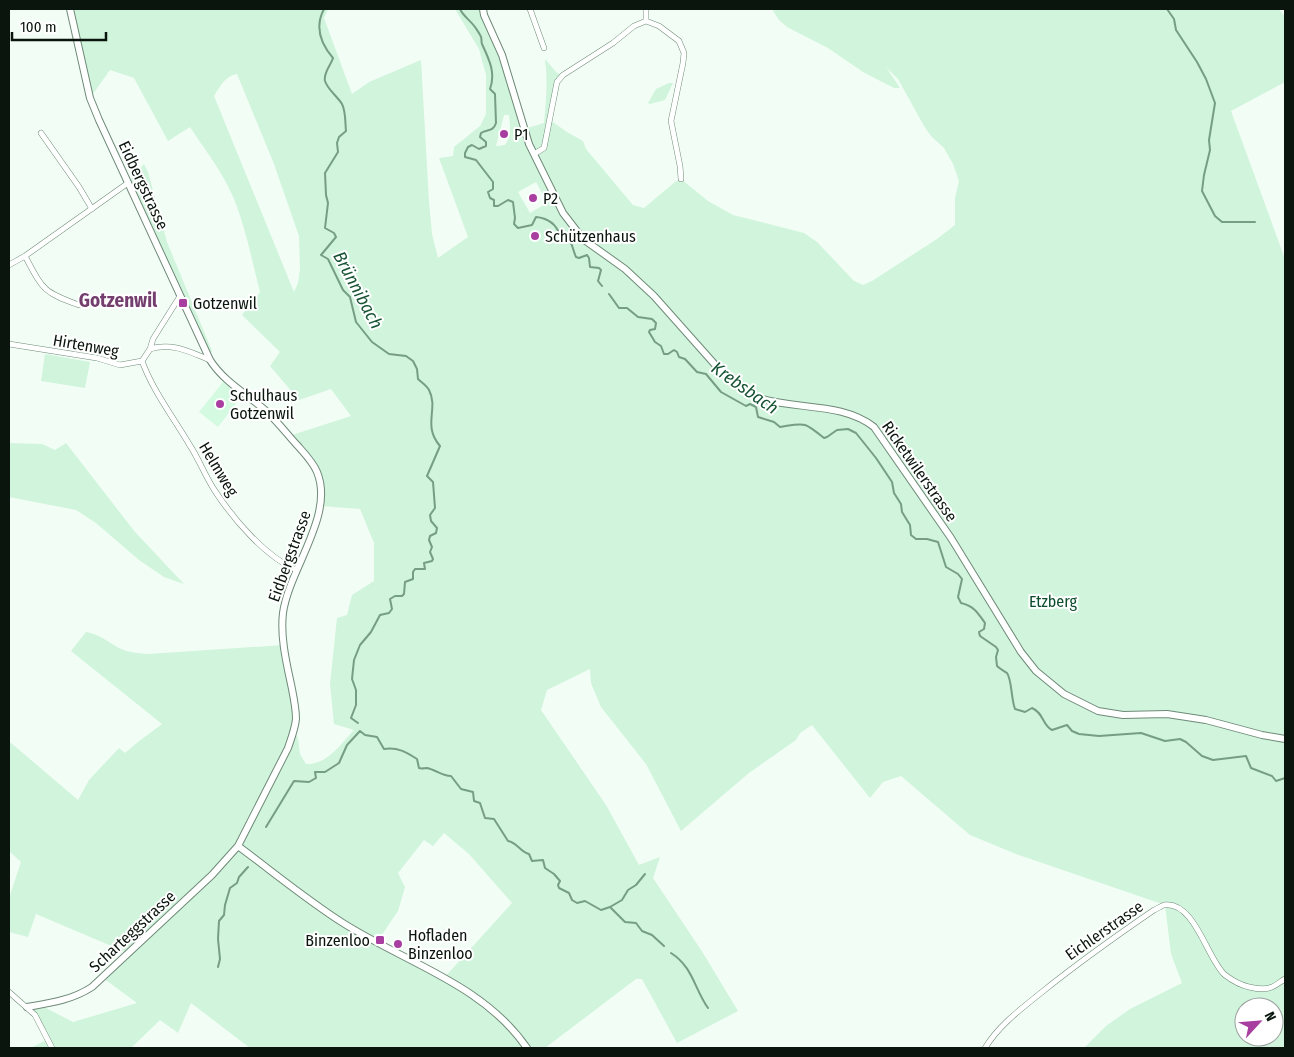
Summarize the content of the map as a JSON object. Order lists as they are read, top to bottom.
{
  "streets": {
    "street": [
      "Eidbergstrasse",
      "Hirtenweg",
      "Helmweg",
      "Ricketwilerstrasse",
      "Eichlerstrasse",
      "Scharteggstrasse"
    ]
  },
  "crossings": [
    ["Eidbergstrasse", "Helmweg"],
    ["Eidbergstrasse", "Scharteggstrasse"],
    ["Hirtenweg", "Helmweg"]
  ],
  "districts": ["Gotzenwil"],
  "water": ["Brünnibach", "Krebsbach"],
  "parks": ["Etzberg"],
  "places": {
    "other": [
      "P1",
      "P2",
      "Schützenhaus",
      "Schulhaus Gotzenwil",
      "Hofladen Binzenloo"
    ],
    "transit": ["Gotzenwil", "Binzenloo"]
  },
  "scale_bar": "100 m",
  "north": "top right"
}
